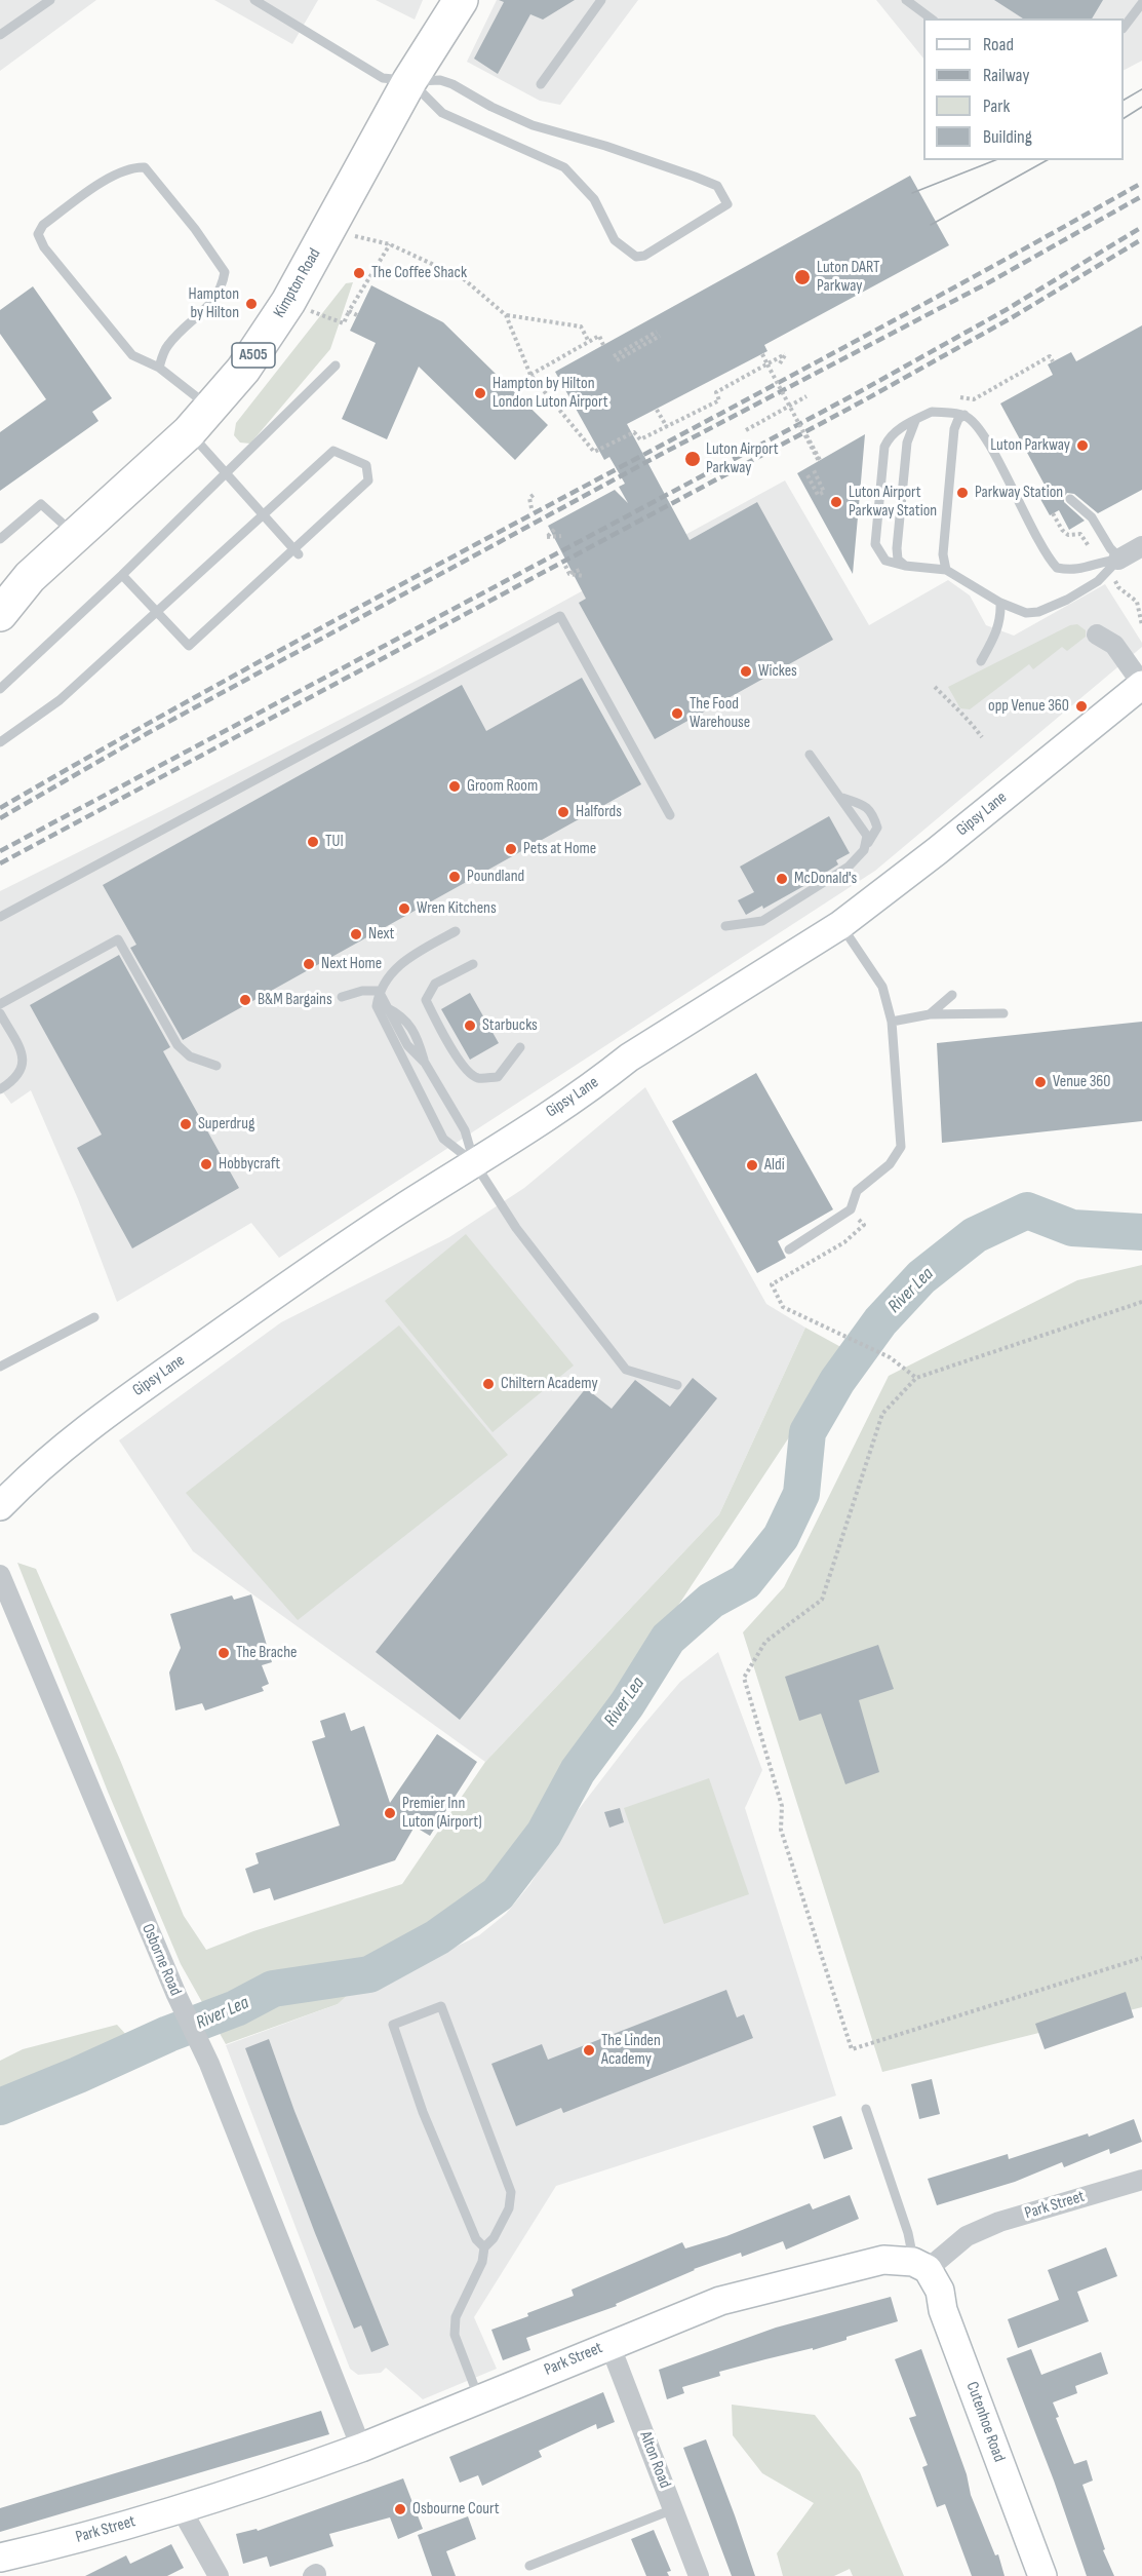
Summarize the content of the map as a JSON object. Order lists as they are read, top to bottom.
{
  "streets": {
    "highway": ["Kimpton Road", "A505"],
    "main road": ["Gipsy Lane", "Park Street", "Cutenhoe Road"],
    "street": ["Osborne Road", "Alton Road"]
  },
  "crossings": [
    ["Osborne Road", "Park Street"],
    ["Park Street", "Cutenhoe Road"],
    ["Park Street", "Alton Road"]
  ],
  "water": ["River Lea"],
  "places": [
    "The Coffee Shack",
    "Luton DART Parkway",
    "Hampton by Hilton",
    "Hampton by Hilton London Luton Airport",
    "Luton Parkway",
    "Luton Airport Parkway",
    "Parkway Station",
    "Luton Airport Parkway Station",
    "Wickes",
    "opp Venue 360",
    "The Food Warehouse",
    "Groom Room",
    "Halfords",
    "TUI",
    "Pets at Home",
    "Poundland",
    "McDonald's",
    "Wren Kitchens",
    "Next",
    "Next Home",
    "B&M Bargains",
    "Starbucks",
    "Venue 360",
    "Superdrug",
    "Hobbycraft",
    "Aldi",
    "Chiltern Academy",
    "The Brache",
    "Premier Inn Luton (Airport)",
    "The Linden Academy",
    "Osbourne Court"
  ],
  "legend": [
    "Road",
    "Railway",
    "Park",
    "Building"
  ]
}
